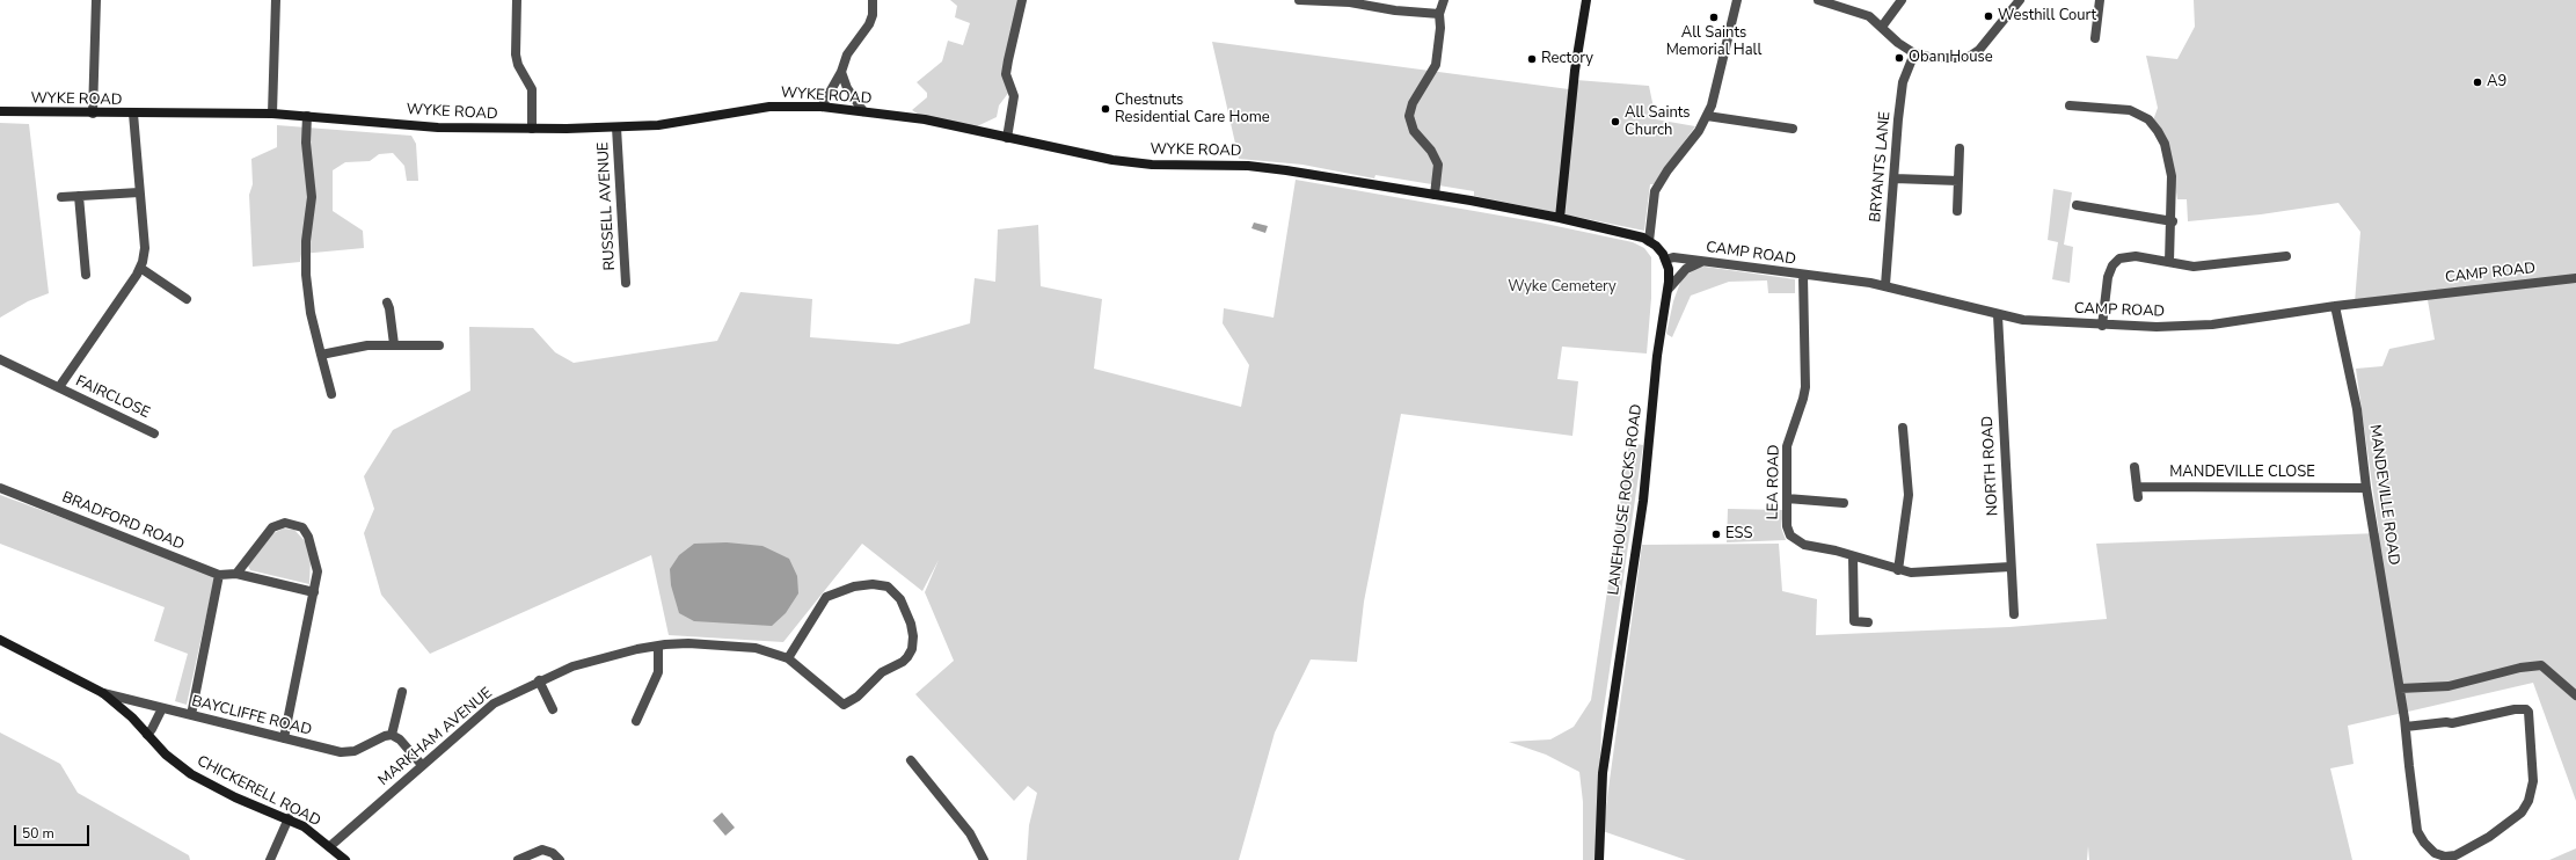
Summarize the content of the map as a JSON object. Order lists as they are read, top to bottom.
{
  "streets": {
    "main road": ["WYKE ROAD", "LANEHOUSE ROCKS ROAD", "CHICKERELL ROAD"],
    "street": [
      "BRYANTS LANE",
      "RUSSELL AVENUE",
      "CAMP ROAD",
      "FAIRCLOSE",
      "NORTH ROAD",
      "MANDEVILLE CLOSE",
      "LEA ROAD",
      "MANDEVILLE ROAD",
      "BRADFORD ROAD",
      "BAYCLIFFE ROAD",
      "MARKHAM AVENUE"
    ]
  },
  "crossings": [
    ["WYKE ROAD", "RUSSELL AVENUE"],
    ["BRYANTS LANE", "CAMP ROAD"],
    ["CAMP ROAD", "NORTH ROAD"],
    ["CAMP ROAD", "LEA ROAD"],
    ["CAMP ROAD", "MANDEVILLE ROAD"],
    ["CAMP ROAD", "LANEHOUSE ROCKS ROAD"],
    ["MANDEVILLE CLOSE", "MANDEVILLE ROAD"],
    ["BAYCLIFFE ROAD", "CHICKERELL ROAD"],
    ["MARKHAM AVENUE", "CHICKERELL ROAD"]
  ],
  "parks": ["Wyke Cemetery"],
  "places": [
    "Westhill Court",
    "All Saints Memorial Hall",
    "Oban House",
    "Rectory",
    "A9",
    "Chestnuts Residential Care Home",
    "All Saints Church",
    "ESS"
  ],
  "scale_bar": "50 m"
}
